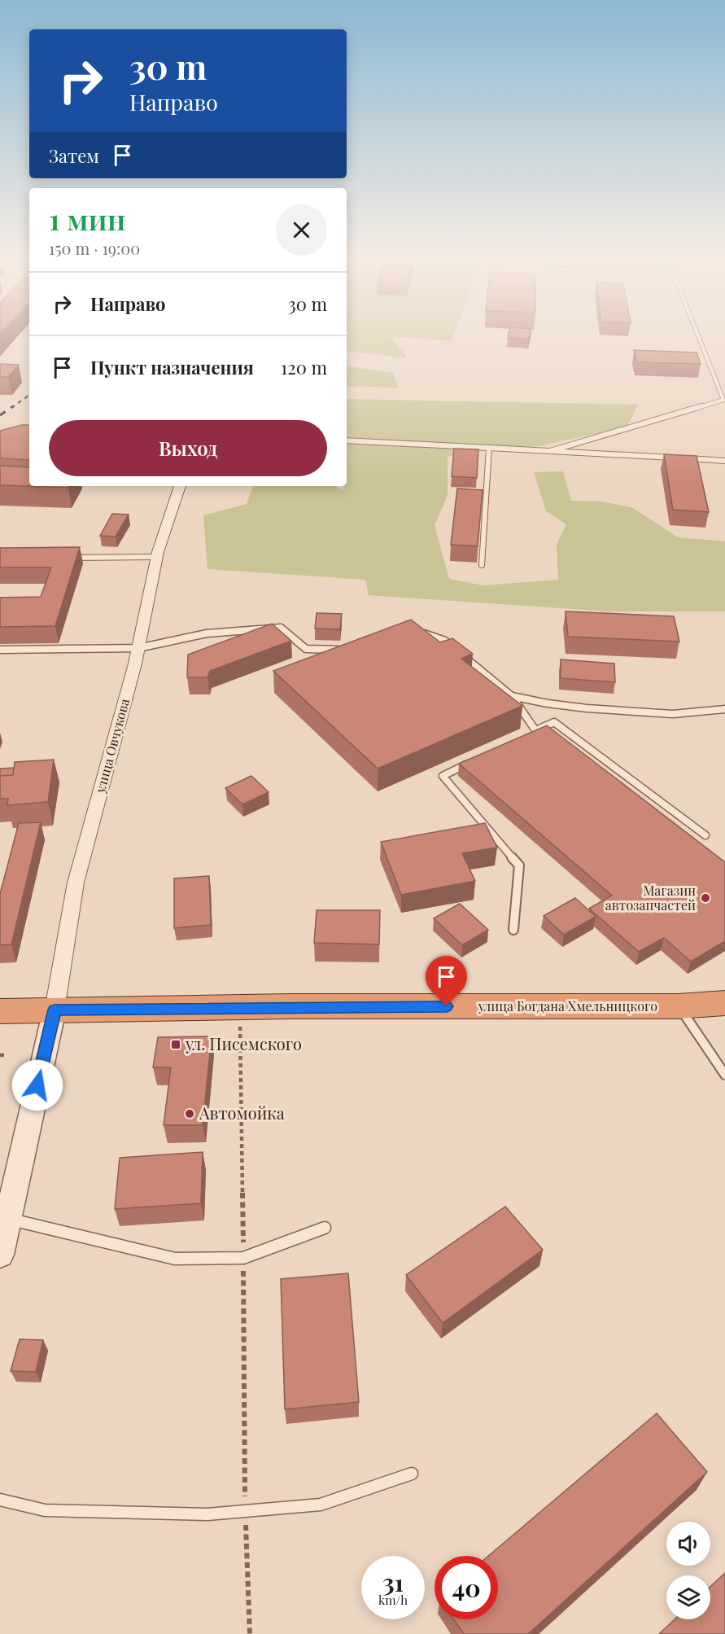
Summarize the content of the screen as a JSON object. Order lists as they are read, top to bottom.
{
  "streets": {
    "highway": ["улица Богдана Хмельницкого"],
    "street": ["улица Овчукова"]
  },
  "crossings": [
    ["улица Овчукова", "улица Богдана Хмельницкого"]
  ],
  "places": {
    "other": ["Магазин автозапчастей", "Автомойка"],
    "transit": ["ул. Писемского"]
  },
  "page": {
    "turn": ["30 m", "Направо"],
    "then": "Затем",
    "heading": ["1 мин", "150 m · 19:00"],
    "list": [
      {
        "name": "Направо",
        "value": "30 m"
      },
      {
        "name": "Пункт назначения",
        "value": "120 m"
      }
    ],
    "buttons": "Выход",
    "speed": "31 km/h",
    "limit": "40"
  }
}
